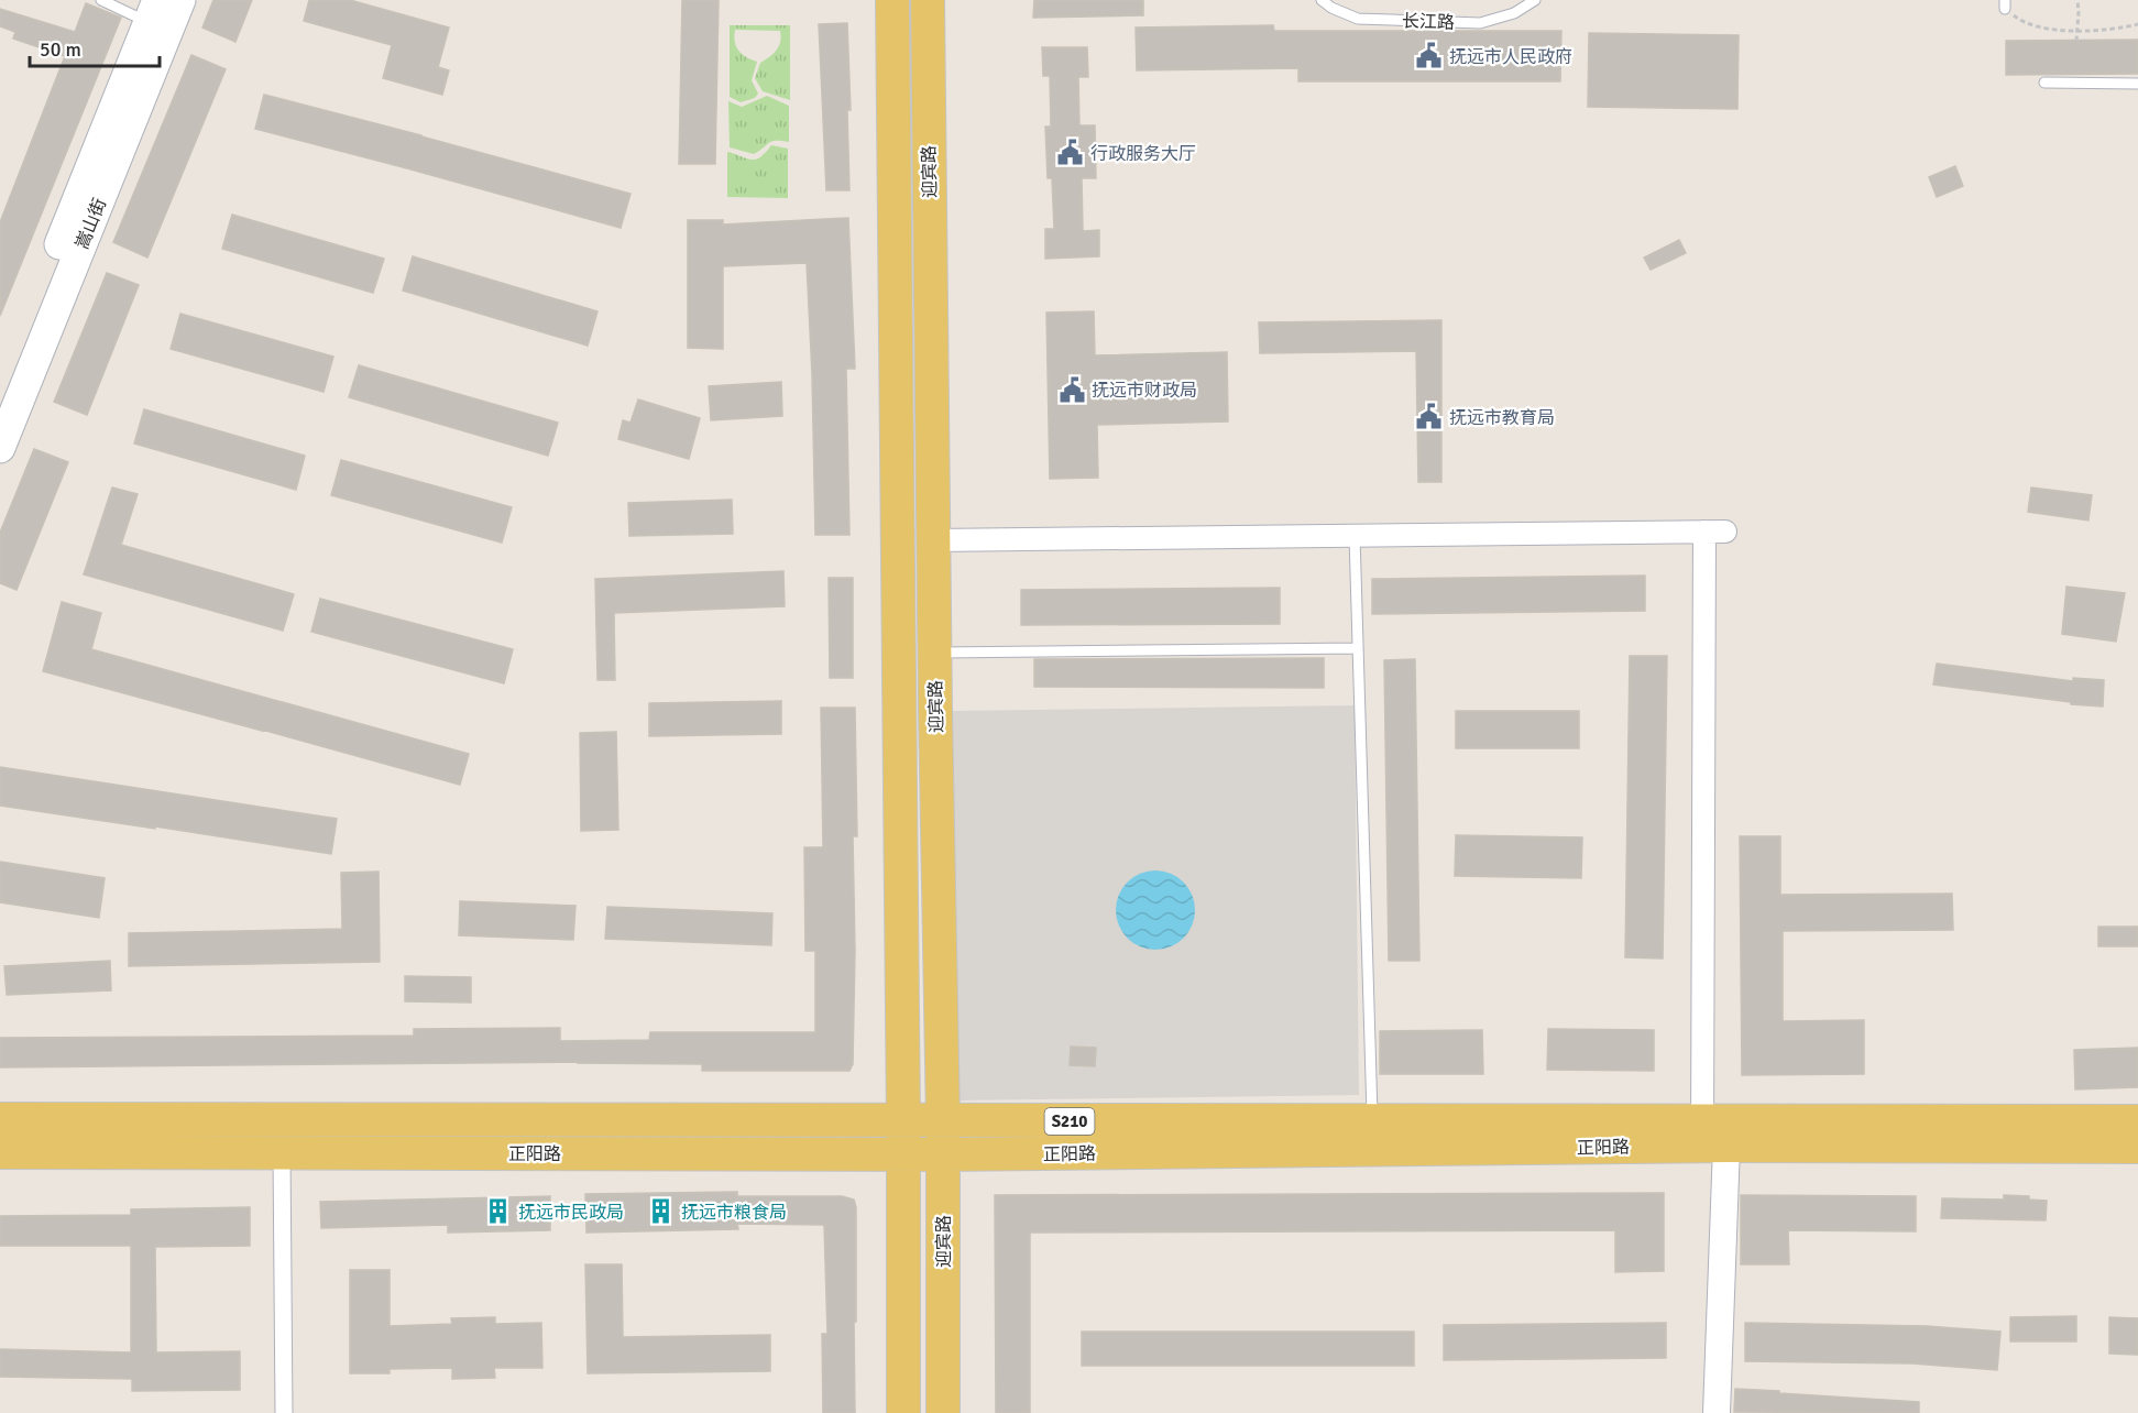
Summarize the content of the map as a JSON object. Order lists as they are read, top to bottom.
{
  "streets": {
    "main road": [
      "迎宾路",
      "嵩山街",
      "S210",
      "正阳路"
    ],
    "lane": ["长江路"]
  },
  "crossings": [
    ["迎宾路", "正阳路"]
  ],
  "places": {
    "public building": [
      "抚远市人民政府",
      "行政服务大厅",
      "抚远市财政局",
      "抚远市教育局"
    ],
    "building": ["抚远市民政局", "抚远市粮食局"]
  },
  "scale_bar": "50 m"
}
